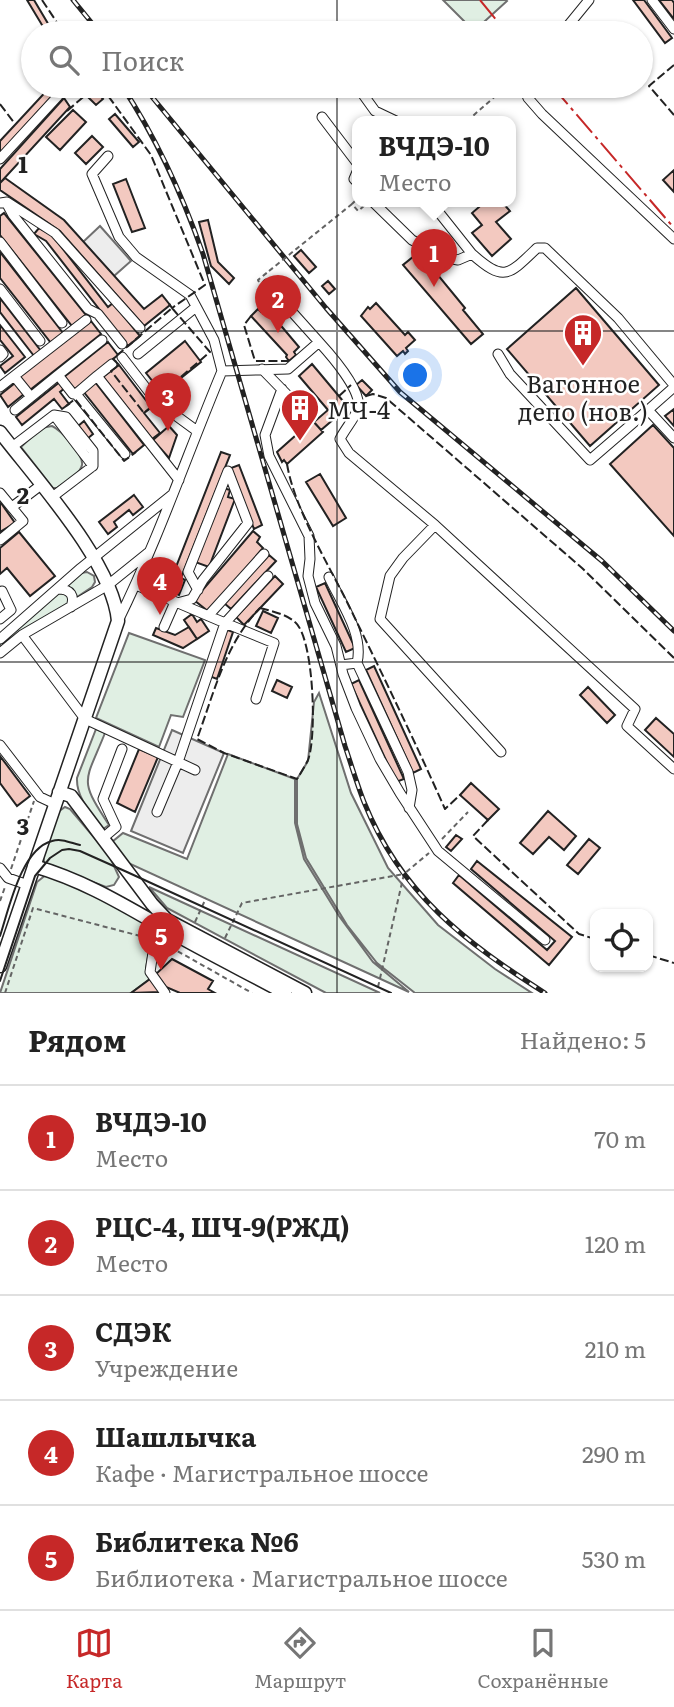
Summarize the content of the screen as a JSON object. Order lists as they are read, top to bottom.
{
  "places": {
    "building": ["Вагонное депо (нов.)", "МЧ-4"]
  },
  "page": {
    "search": "Поиск",
    "popup": ["ВЧДЭ-10", "Место"],
    "pins": [
      "1",
      "2",
      "3",
      "4",
      "5"
    ],
    "heading": ["Рядом", "Найдено: 5"],
    "list": [
      {
        "mark": "1",
        "name": "ВЧДЭ-10",
        "note": "Место",
        "value": "70 m"
      },
      {
        "mark": "2",
        "name": "РЦС-4, ШЧ-9(РЖД)",
        "note": "Место",
        "value": "120 m"
      },
      {
        "mark": "3",
        "name": "СДЭК",
        "note": "Учреждение",
        "value": "210 m"
      },
      {
        "mark": "4",
        "name": "Шашлычка",
        "note": "Кафе · Магистральное шоссе",
        "value": "290 m"
      },
      {
        "mark": "5",
        "name": "Библитека №6",
        "note": "Библиотека · Магистральное шоссе",
        "value": "530 m"
      }
    ],
    "nav": ["Карта", "Маршрут", "Сохранённые"]
  },
  "grid": {
    "rows": ["1", "2", "3"]
  }
}
